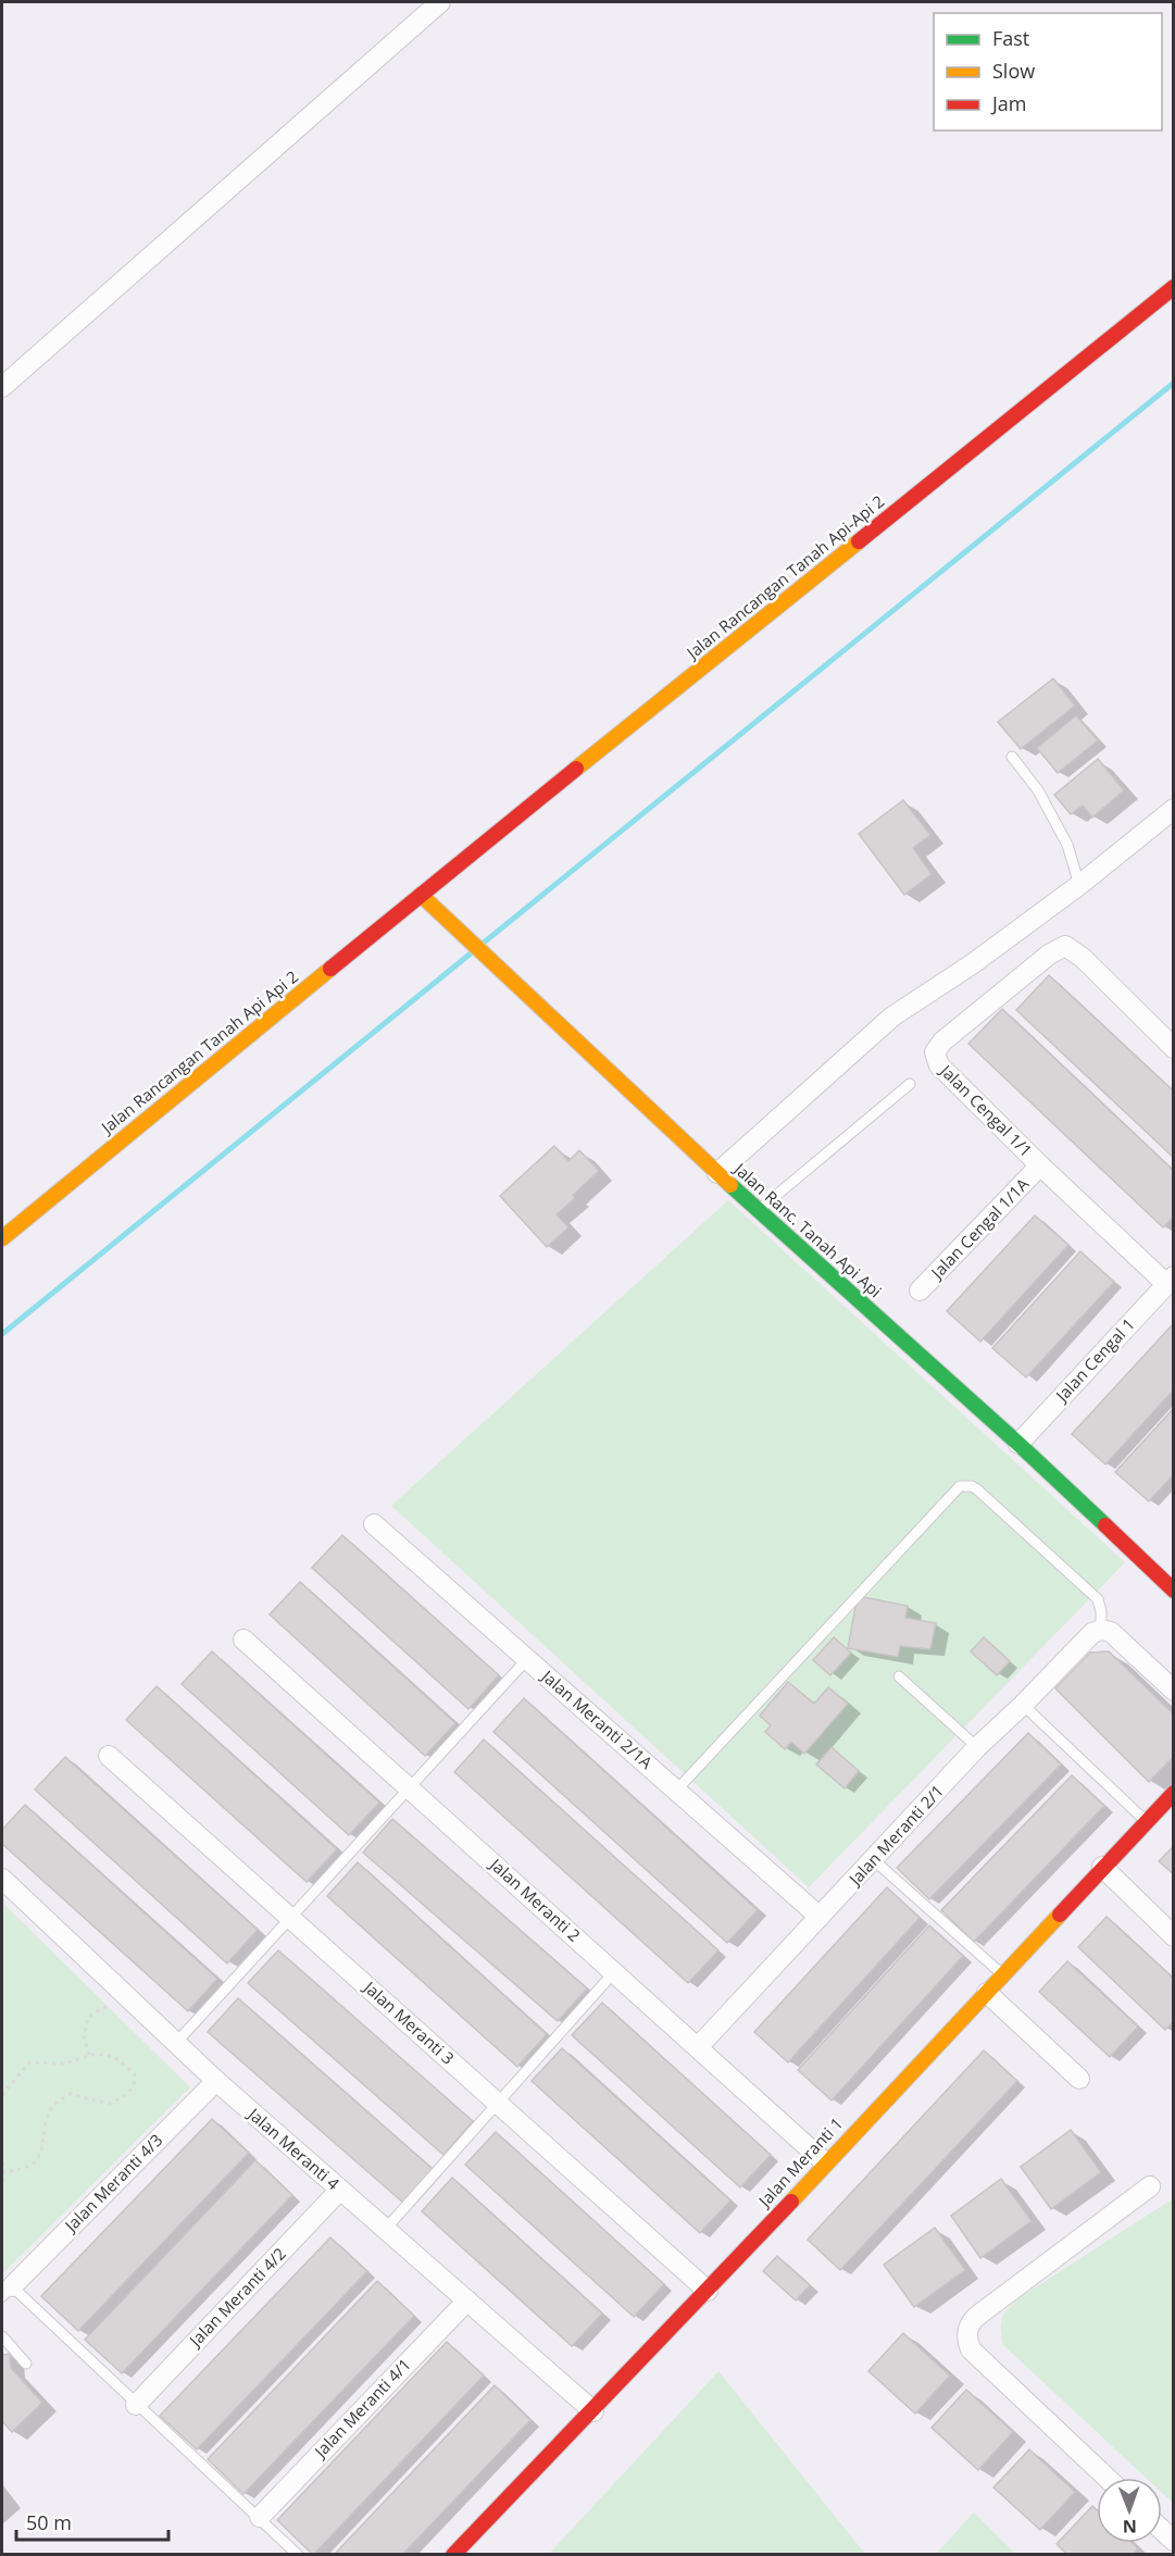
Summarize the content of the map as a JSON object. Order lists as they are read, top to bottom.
{
  "streets": {
    "street": [
      "Jalan Rancangan Tanah Api-Api 2",
      "Jalan Rancangan Tanah Api Api 2",
      "Jalan Cengal 1/1",
      "Jalan Cengal 1/1A",
      "Jalan Ranc. Tanah Api Api",
      "Jalan Cengal 1",
      "Jalan Meranti 2/1A",
      "Jalan Meranti 2/1",
      "Jalan Meranti 2",
      "Jalan Meranti 3",
      "Jalan Meranti 4",
      "Jalan Meranti 1",
      "Jalan Meranti 4/3",
      "Jalan Meranti 4/2",
      "Jalan Meranti 4/1"
    ]
  },
  "crossings": [
    ["Jalan Rancangan Tanah Api-Api 2", "Jalan Rancangan Tanah Api Api 2"],
    ["Jalan Rancangan Tanah Api-Api 2", "Jalan Ranc. Tanah Api Api"],
    ["Jalan Rancangan Tanah Api Api 2", "Jalan Ranc. Tanah Api Api"],
    ["Jalan Cengal 1/1", "Jalan Cengal 1/1A"],
    ["Jalan Cengal 1/1", "Jalan Cengal 1"],
    ["Jalan Ranc. Tanah Api Api", "Jalan Cengal 1"],
    ["Jalan Meranti 2/1A", "Jalan Meranti 2/1"],
    ["Jalan Meranti 2/1", "Jalan Meranti 2"],
    ["Jalan Meranti 2", "Jalan Meranti 1"],
    ["Jalan Meranti 3", "Jalan Meranti 1"],
    ["Jalan Meranti 4", "Jalan Meranti 1"],
    ["Jalan Meranti 4", "Jalan Meranti 4/3"],
    ["Jalan Meranti 4", "Jalan Meranti 4/2"],
    ["Jalan Meranti 4", "Jalan Meranti 4/1"]
  ],
  "legend": ["Fast", "Slow", "Jam"],
  "scale_bar": "50 m",
  "north": "bottom"
}
